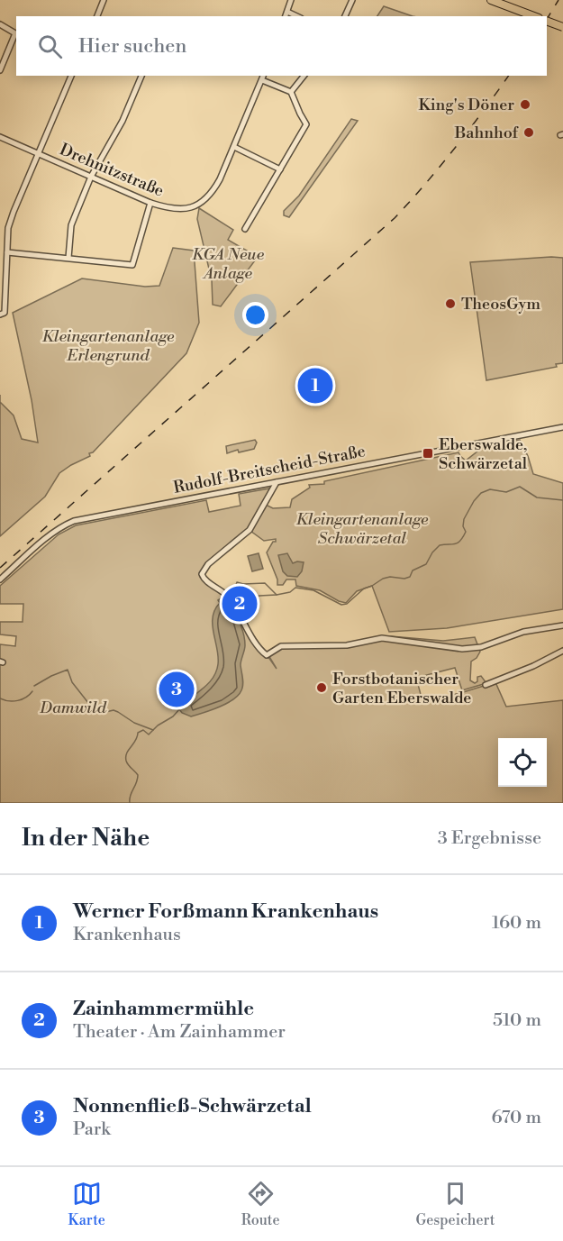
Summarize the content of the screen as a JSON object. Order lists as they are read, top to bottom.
{
  "streets": {
    "street": ["Drehnitzstraße", "Rudolf-Breitscheid-Straße"]
  },
  "parks": [
    "KGA Neue Anlage",
    "Kleingartenanlage Erlengrund",
    "Kleingartenanlage Schwärzetal",
    "Damwild"
  ],
  "places": {
    "other": [
      "King's Döner",
      "Bahnhof",
      "TheosGym",
      "Forstbotanischer Garten Eberswalde"
    ],
    "transit": ["Eberswalde, Schwärzetal"]
  },
  "page": {
    "search": "Hier suchen",
    "pins": ["1", "2", "3"],
    "heading": ["In der Nähe", "3 Ergebnisse"],
    "list": [
      {
        "mark": "1",
        "name": "Werner Forßmann Krankenhaus",
        "note": "Krankenhaus",
        "value": "160 m"
      },
      {
        "mark": "2",
        "name": "Zainhammermühle",
        "note": "Theater · Am Zainhammer",
        "value": "510 m"
      },
      {
        "mark": "3",
        "name": "Nonnenfließ-Schwärzetal",
        "note": "Park",
        "value": "670 m"
      }
    ],
    "nav": ["Karte", "Route", "Gespeichert"]
  }
}
